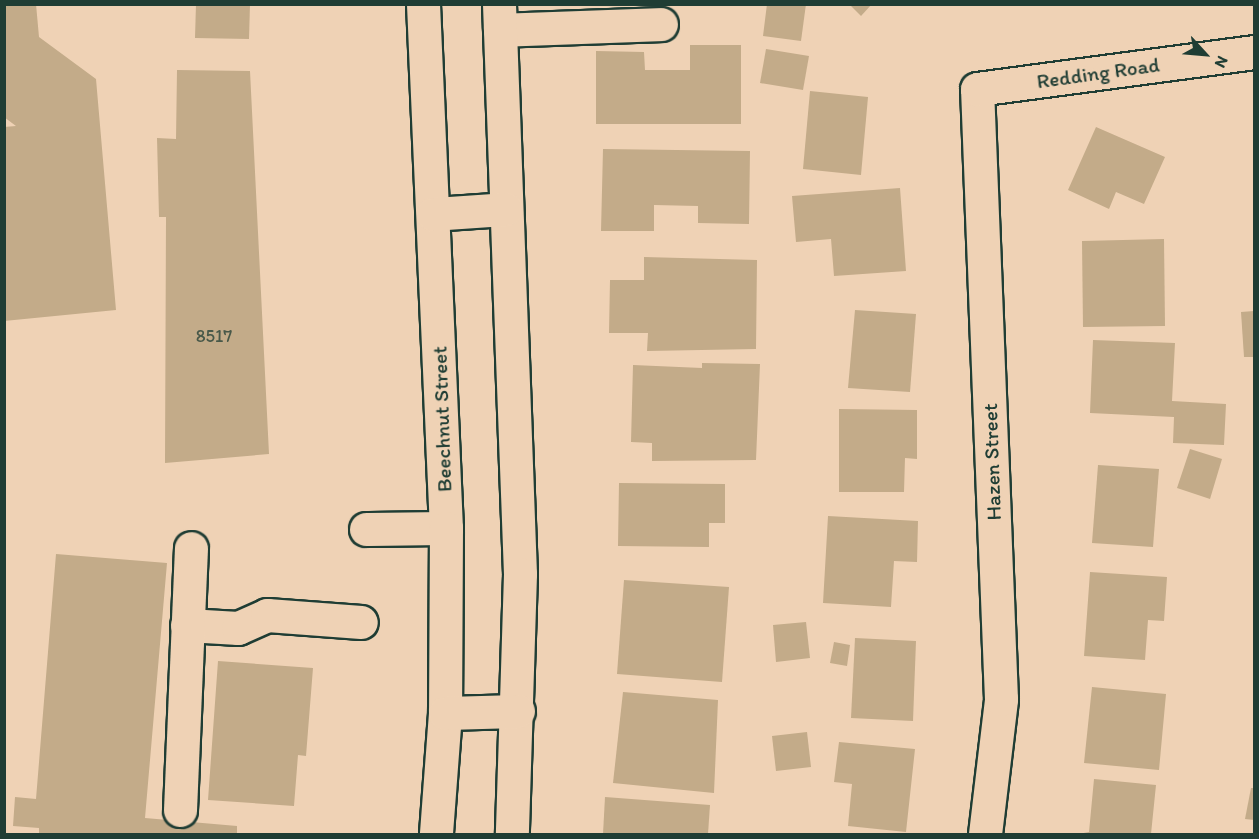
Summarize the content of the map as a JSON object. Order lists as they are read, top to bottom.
{
  "streets": {
    "main road": ["Redding Road", "Beechnut Street", "Hazen Street"]
  },
  "crossings": [
    ["Redding Road", "Hazen Street"]
  ],
  "house_numbers": ["8517"],
  "north": "bottom right"
}
